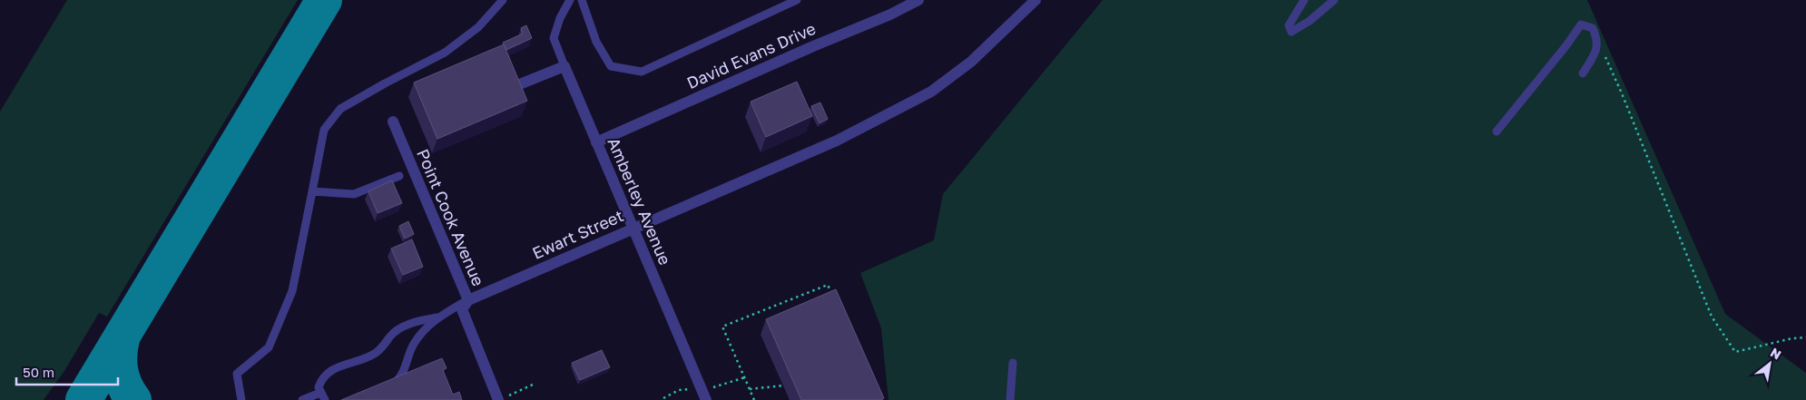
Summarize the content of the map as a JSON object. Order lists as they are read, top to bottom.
{
  "streets": {
    "street": [
      "David Evans Drive",
      "Amberley Avenue",
      "Point Cook Avenue",
      "Ewart Street"
    ]
  },
  "crossings": [
    ["David Evans Drive", "Amberley Avenue"],
    ["Amberley Avenue", "Ewart Street"],
    ["Point Cook Avenue", "Ewart Street"]
  ],
  "scale_bar": "50 m",
  "north": "top right"
}
